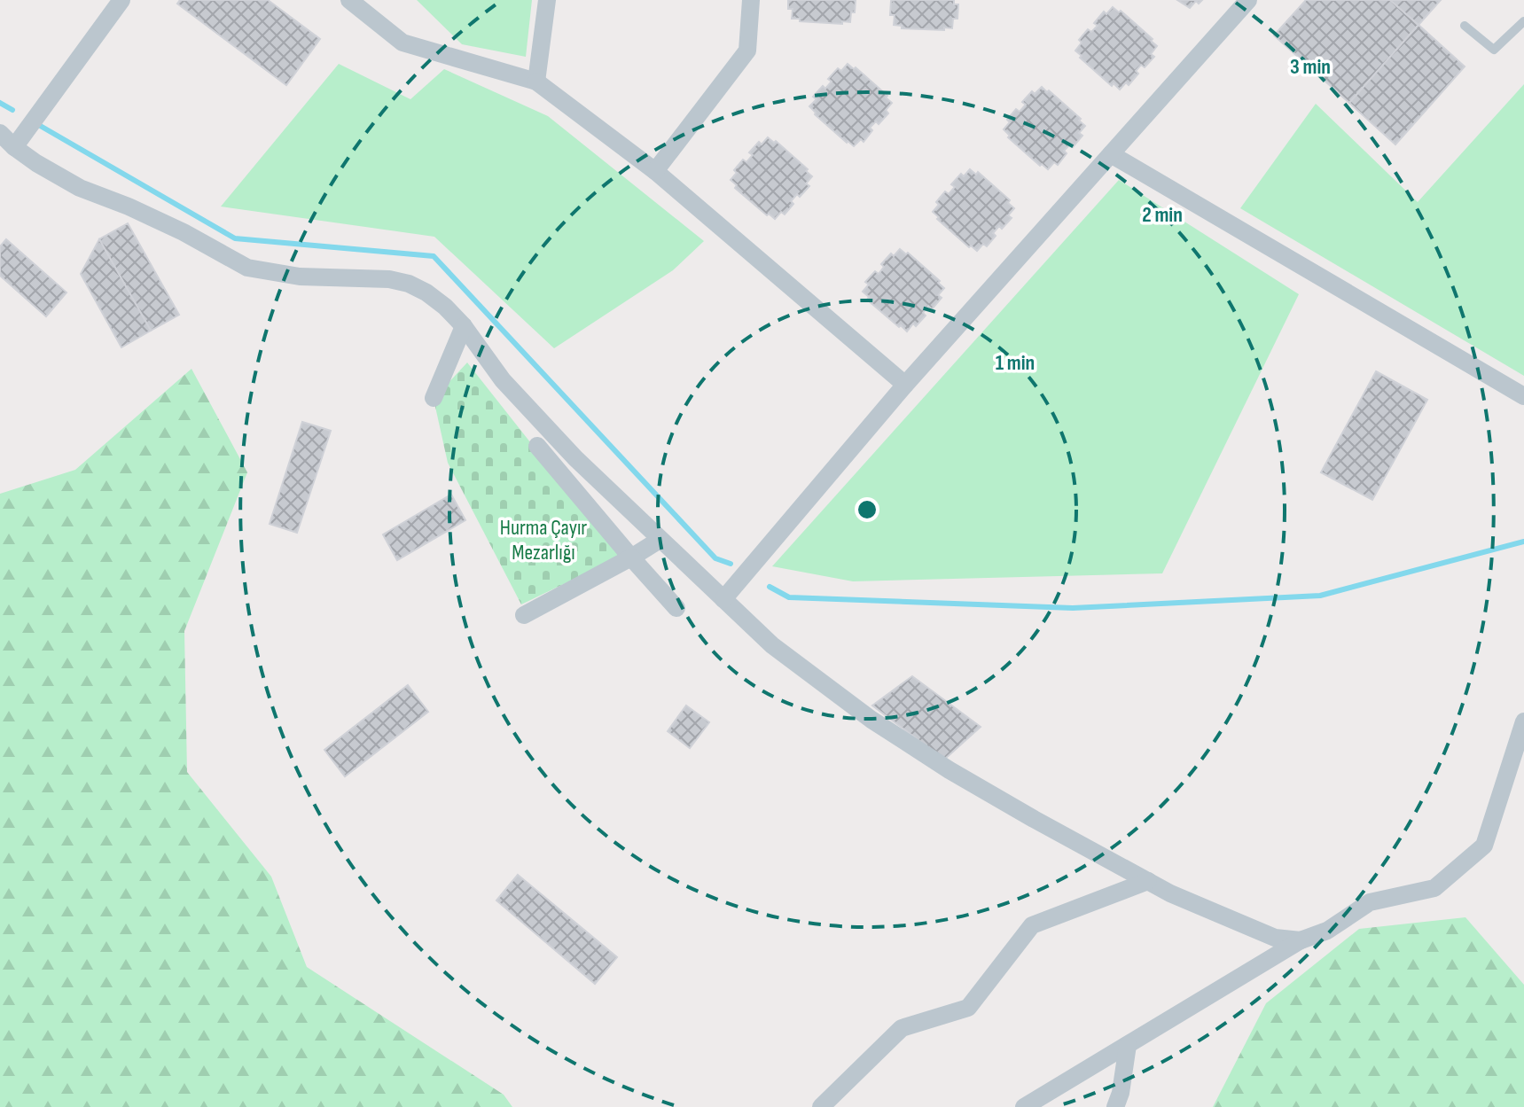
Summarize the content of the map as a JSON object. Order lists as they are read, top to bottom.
{
  "parks": ["Hurma Çayır Mezarlığı"],
  "rings": ["3 min", "2 min", "1 min"]
}
